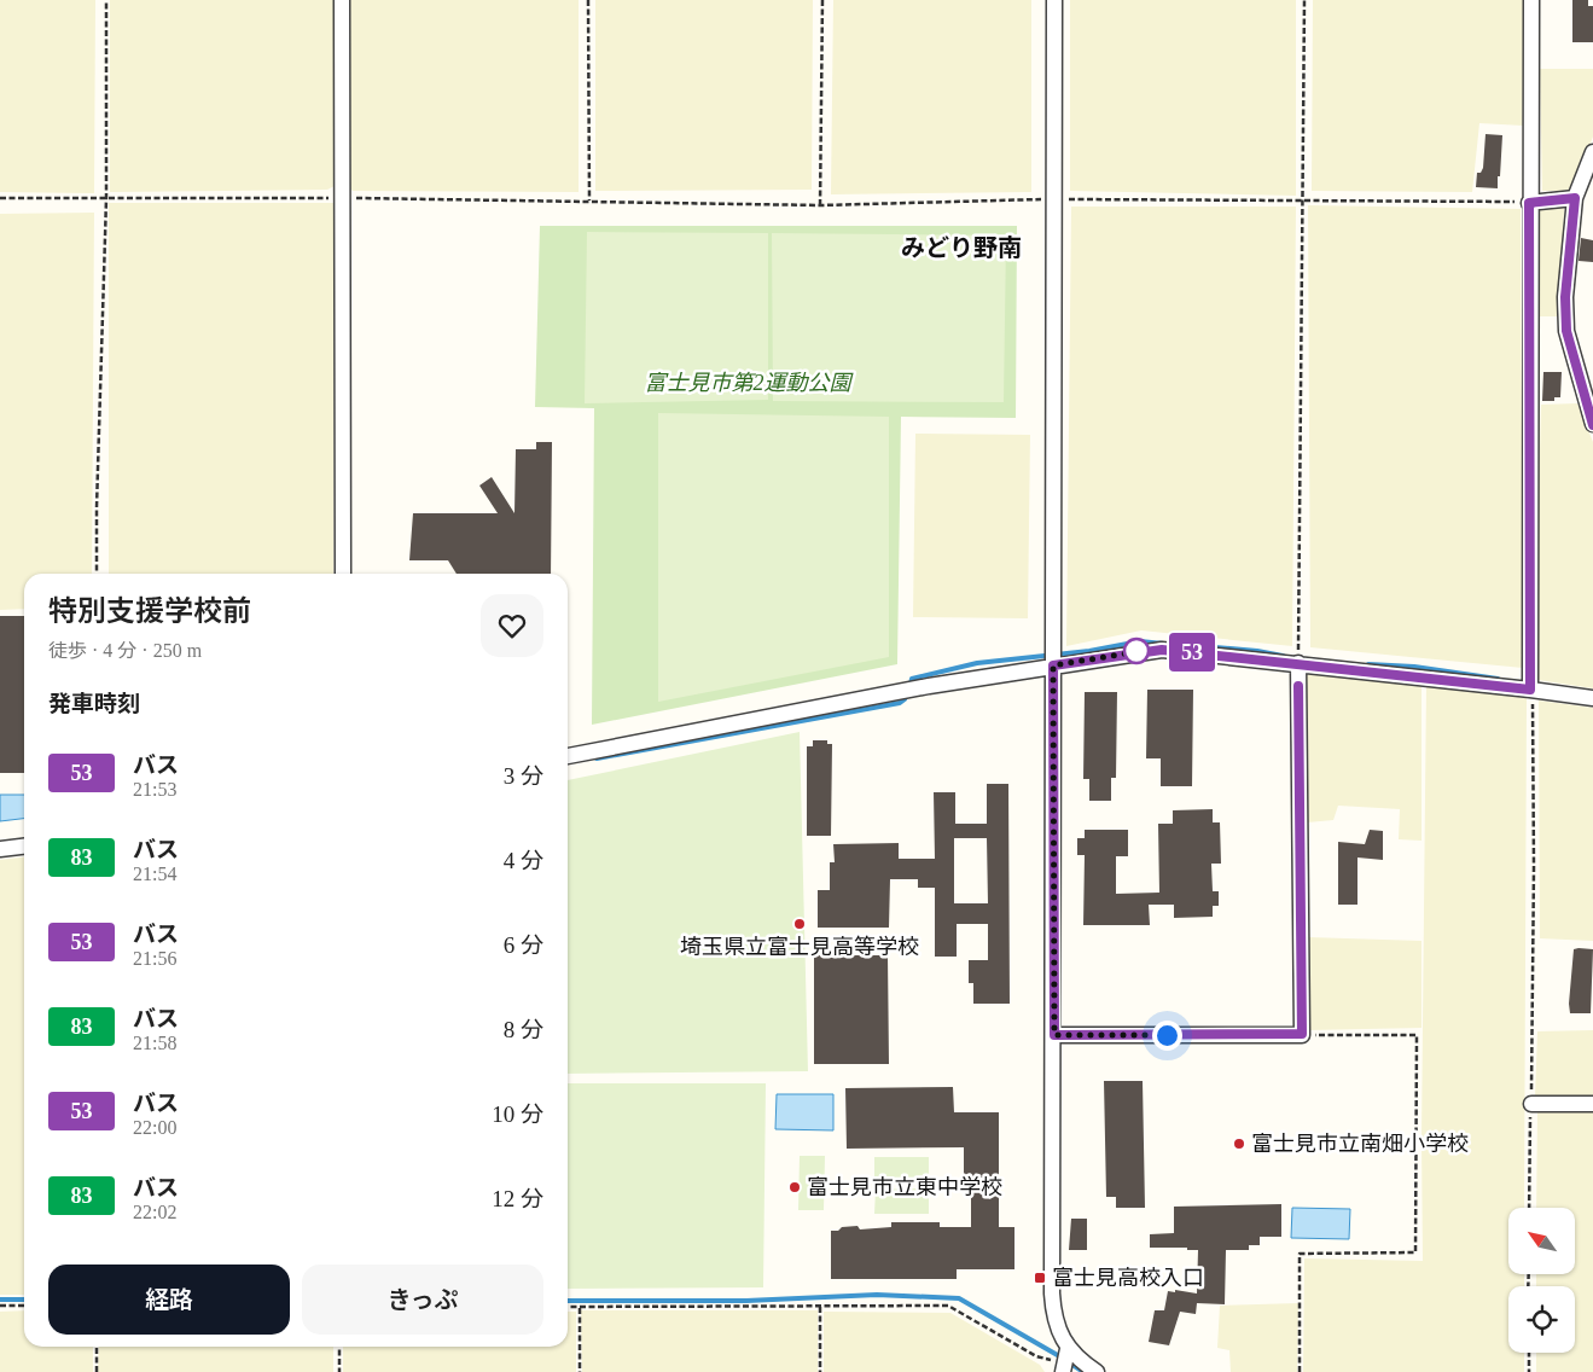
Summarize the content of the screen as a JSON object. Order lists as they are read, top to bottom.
{
  "districts": ["みどり野南"],
  "parks": ["富士見市第2運動公園"],
  "places": {
    "other": ["埼玉県立富士見高等学校", "富士見市立南畑小学校", "富士見市立東中学校"],
    "transit": ["富士見高校入口"]
  },
  "lines": ["bus line 53"],
  "north": "top left",
  "page": {
    "on_map": "53",
    "heading": [
      ["特別支援学校前", "徒歩 · 4 分 · 250 m"],
      "発車時刻"
    ],
    "list": [
      {
        "mark": "53",
        "name": "バス",
        "note": "21:53",
        "value": "3 分"
      },
      {
        "mark": "83",
        "name": "バス",
        "note": "21:54",
        "value": "4 分"
      },
      {
        "mark": "53",
        "name": "バス",
        "note": "21:56",
        "value": "6 分"
      },
      {
        "mark": "83",
        "name": "バス",
        "note": "21:58",
        "value": "8 分"
      },
      {
        "mark": "53",
        "name": "バス",
        "note": "22:00",
        "value": "10 分"
      },
      {
        "mark": "83",
        "name": "バス",
        "note": "22:02",
        "value": "12 分"
      }
    ],
    "buttons": ["経路", "きっぷ"]
  }
}
